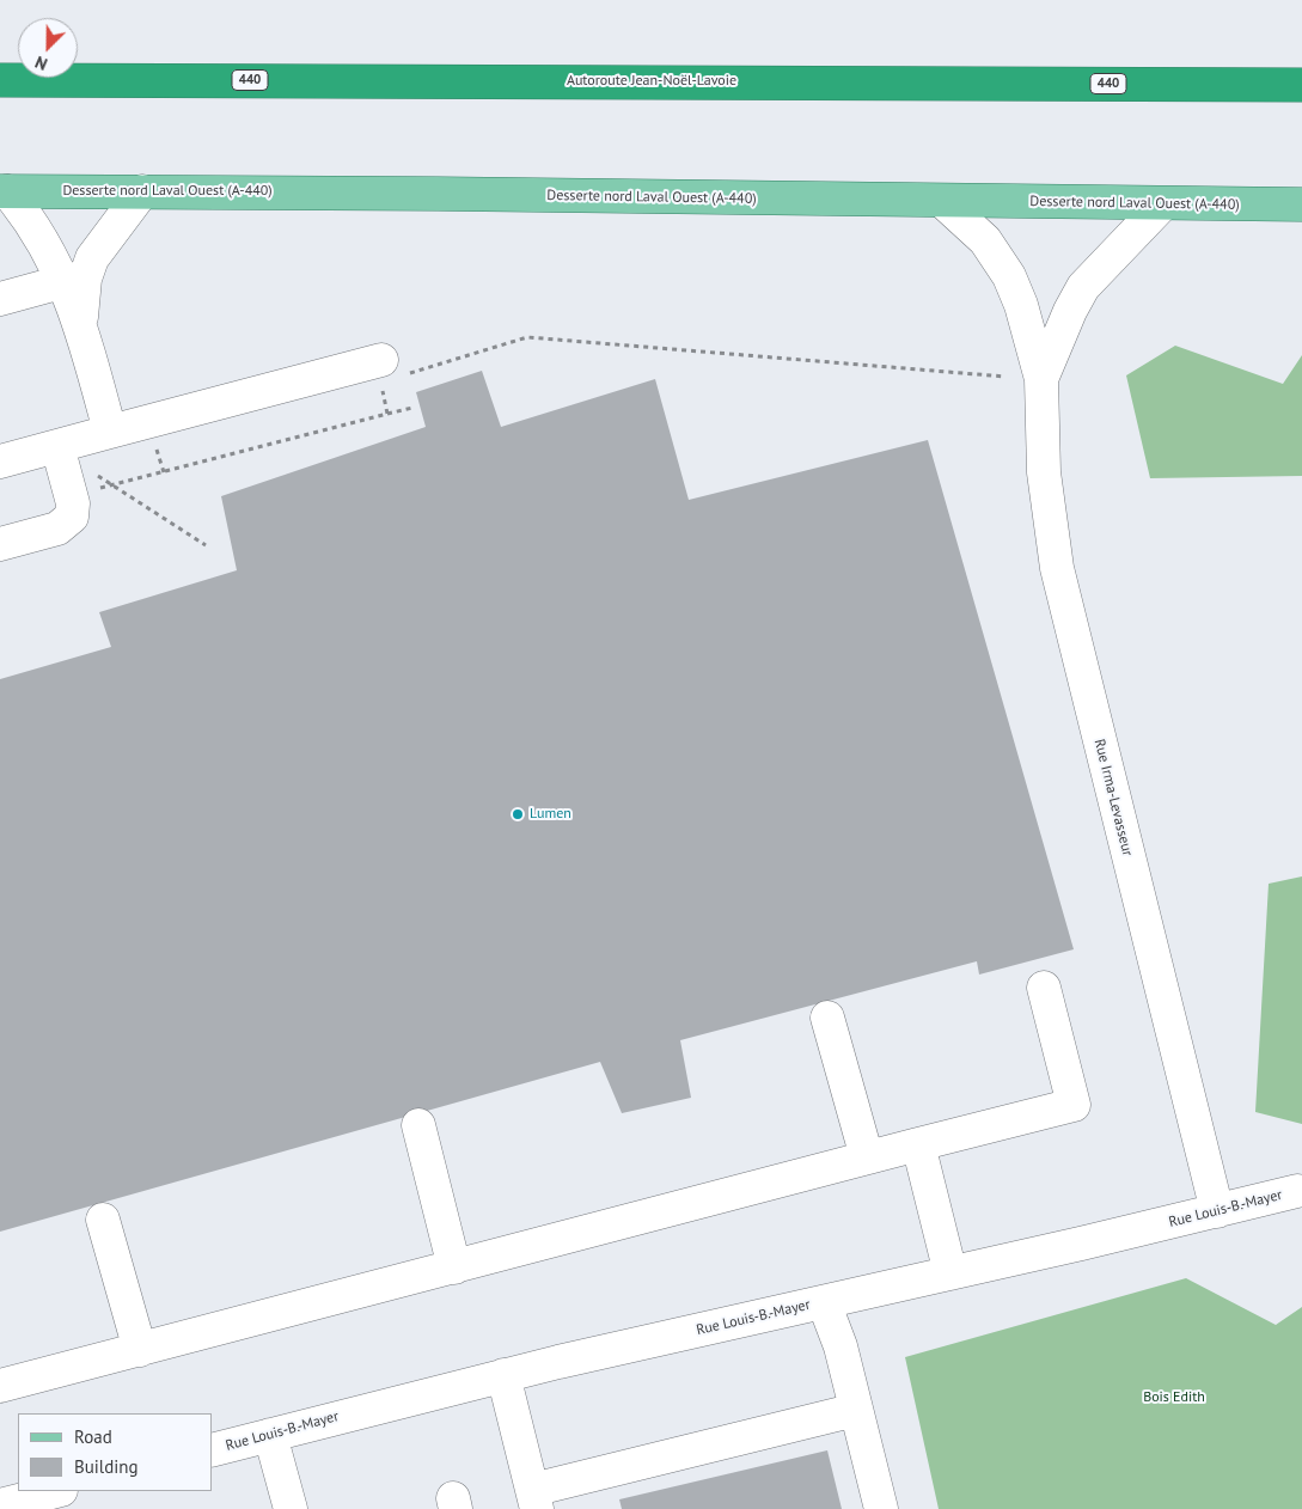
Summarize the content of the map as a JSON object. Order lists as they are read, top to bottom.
{
  "streets": {
    "highway": ["440", "Autoroute Jean-Noël-Lavoie"],
    "main road": ["Desserte nord Laval Ouest (A-440)"],
    "street": ["Rue Irma-Levasseur", "Rue Louis-B.-Mayer"]
  },
  "crossings": [
    ["Desserte nord Laval Ouest (A-440)", "Rue Irma-Levasseur"],
    ["Rue Irma-Levasseur", "Rue Louis-B.-Mayer"]
  ],
  "parks": ["Bois Edith"],
  "places": ["Lumen"],
  "legend": ["Road", "Building"],
  "north": "bottom left"
}
